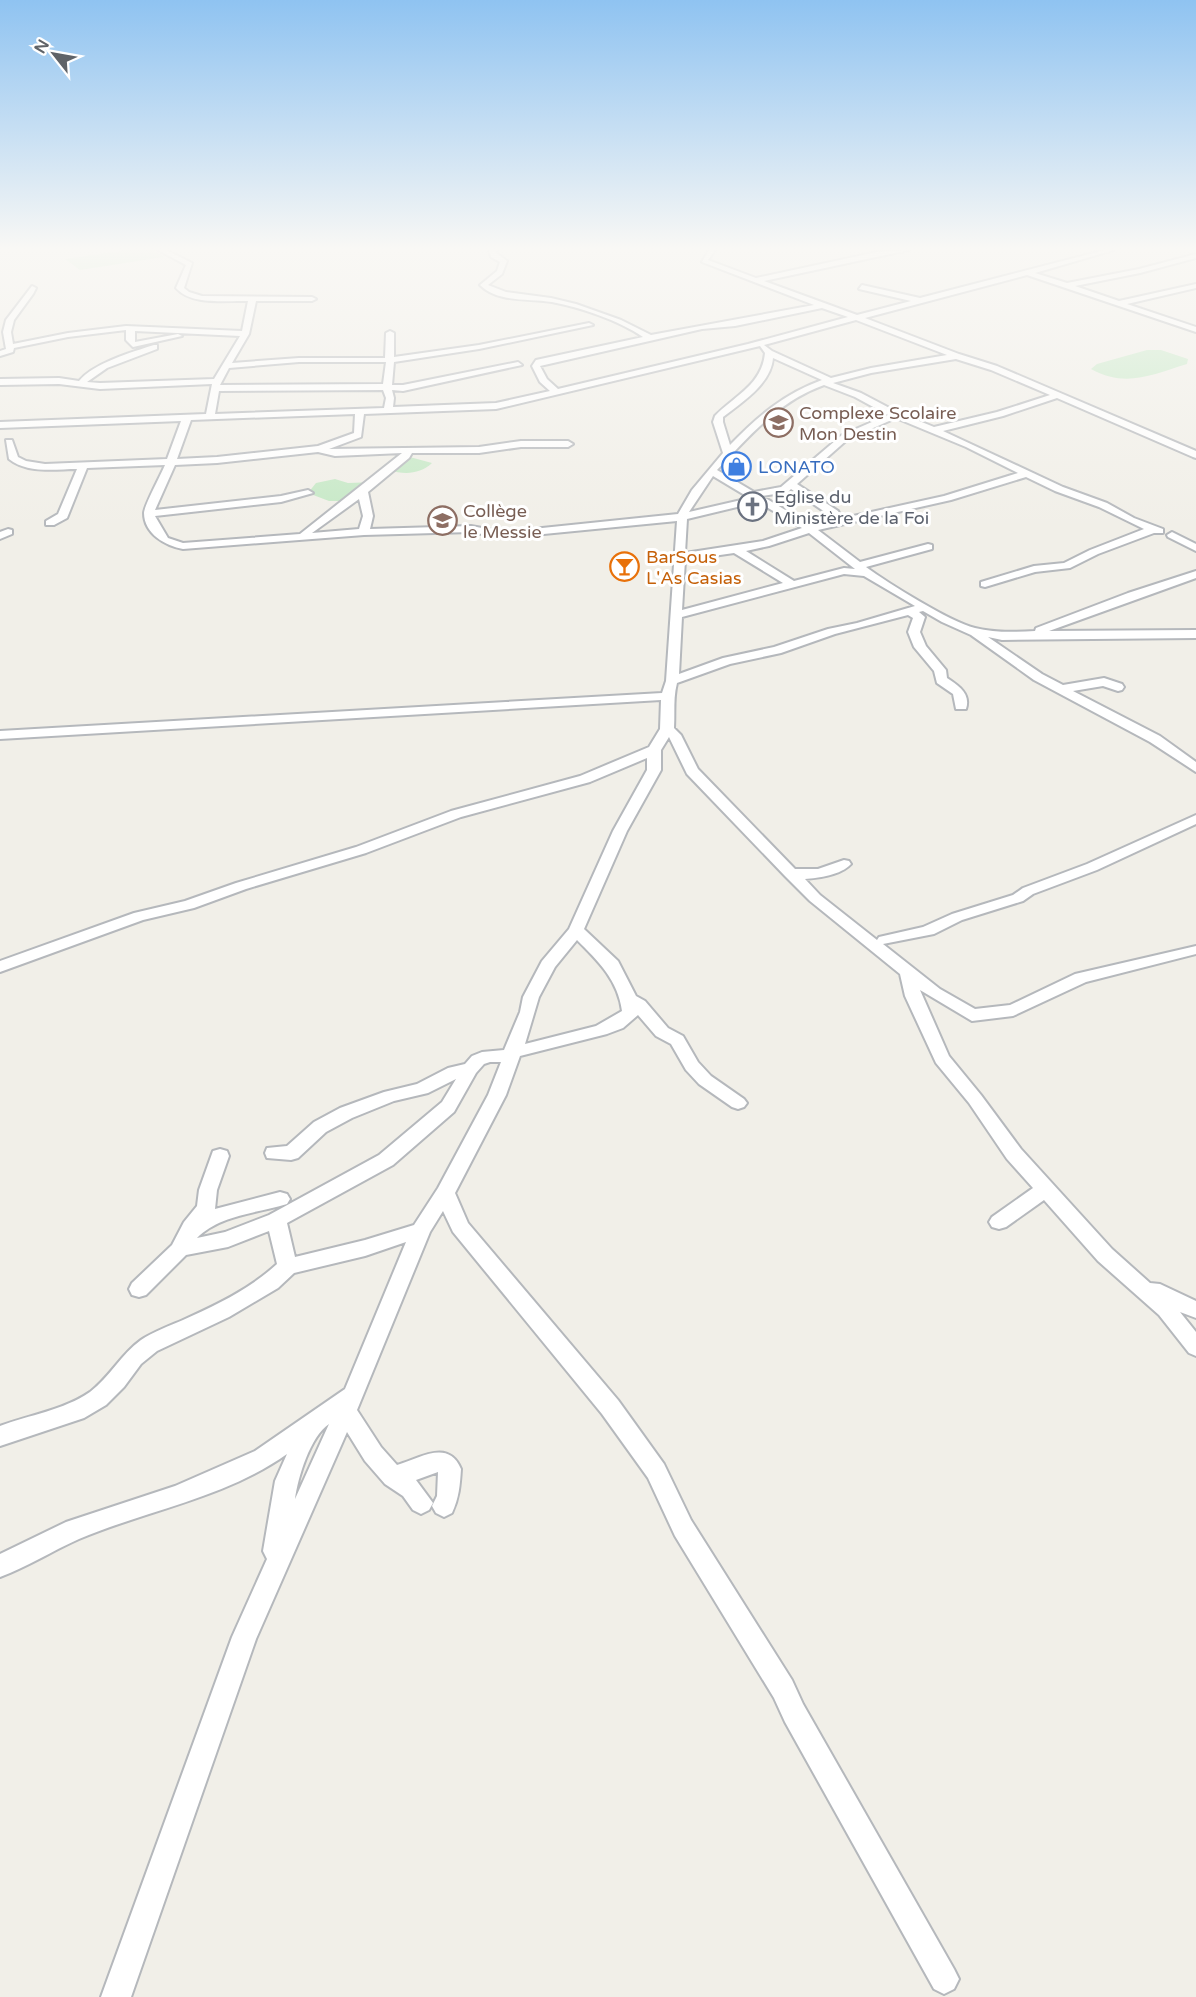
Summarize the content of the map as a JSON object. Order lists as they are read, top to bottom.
{
  "places": {
    "school or university": ["Complexe Scolaire Mon Destin", "Collège le Messie"],
    "shop": ["LONATO"],
    "church": ["Eglise du Ministère de la Foi"],
    "bar": ["BarSous L'As Casias"]
  },
  "north": "top left"
}
